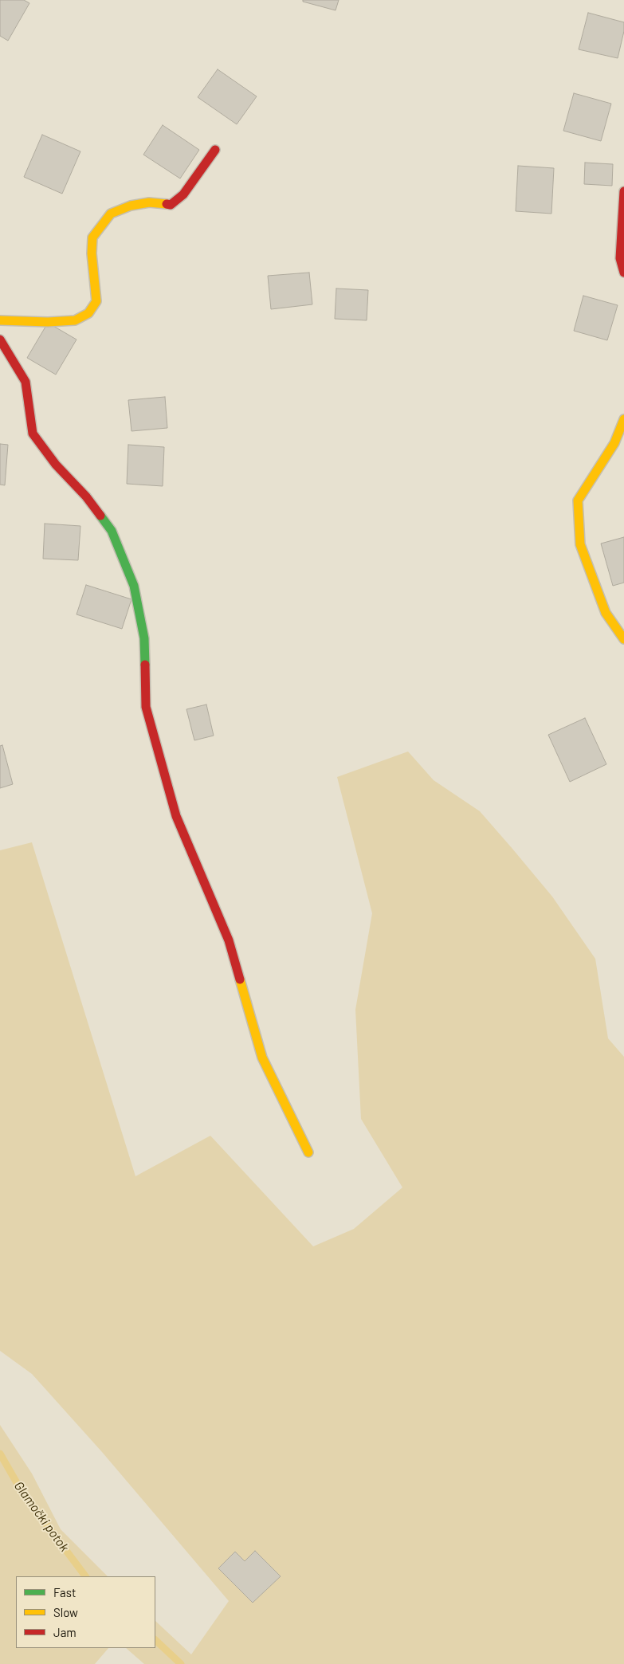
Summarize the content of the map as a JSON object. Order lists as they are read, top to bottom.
{
  "water": ["Glamočki potok"],
  "legend": ["Fast", "Slow", "Jam"]
}
